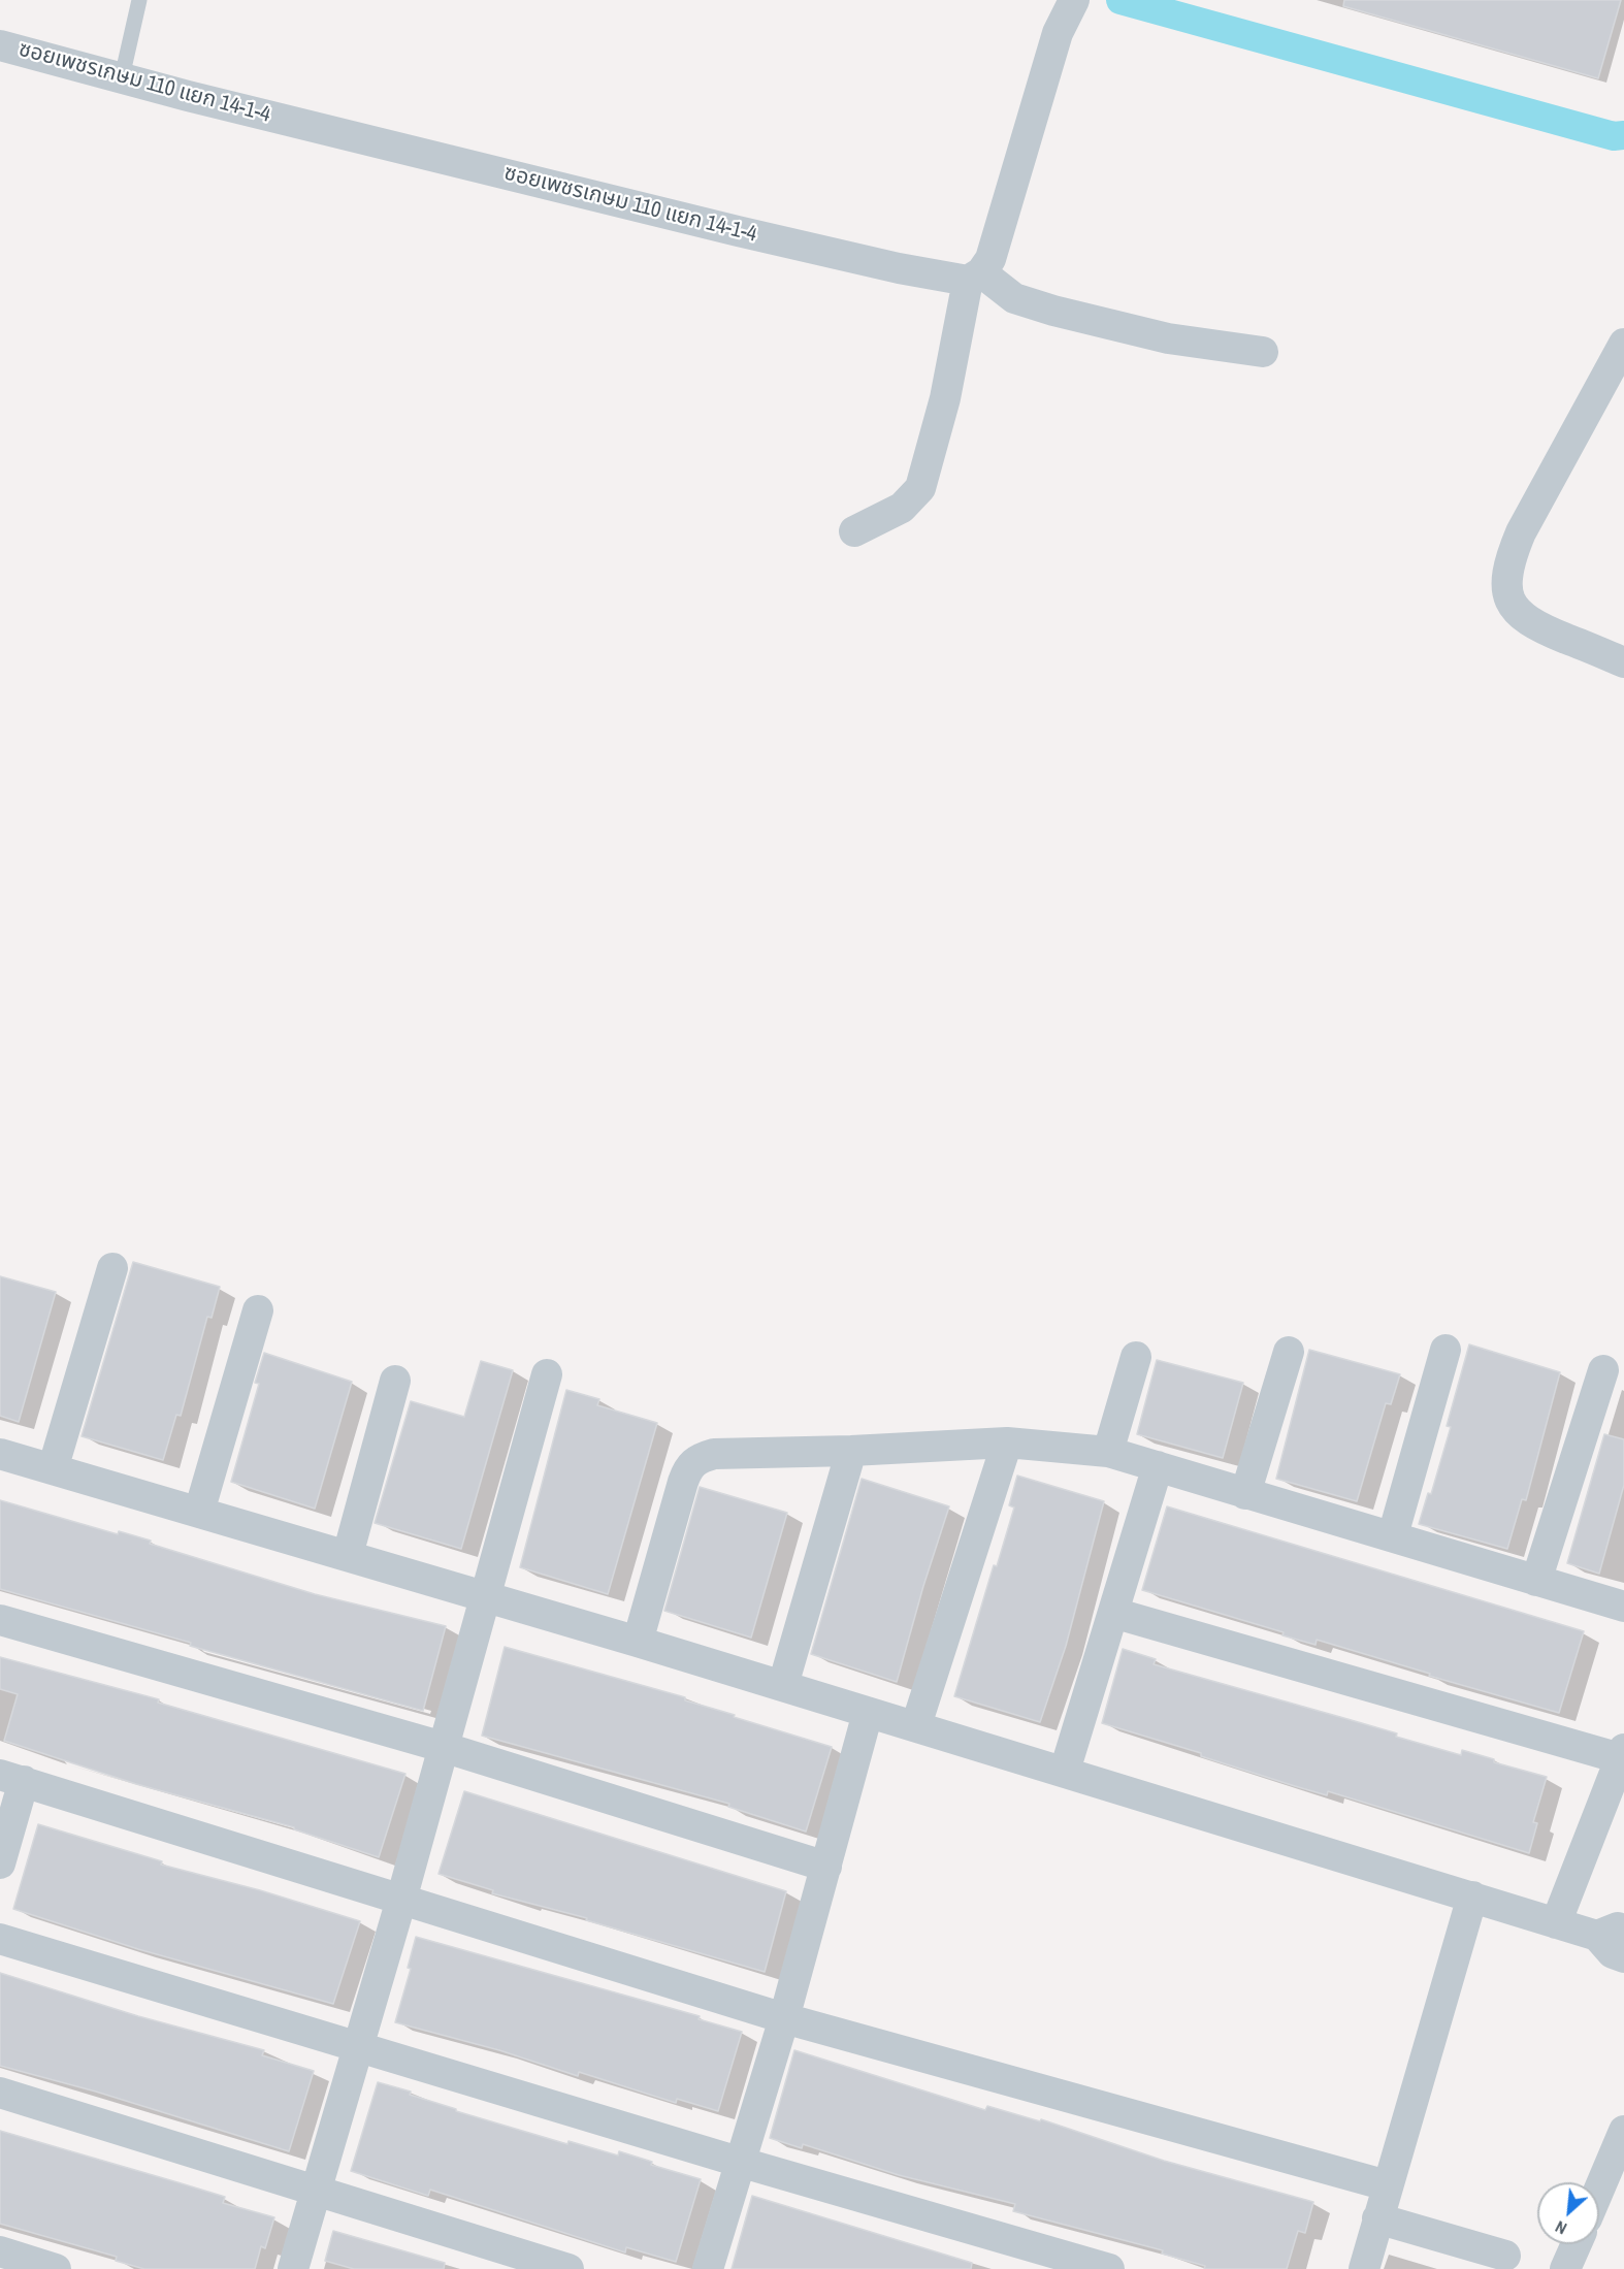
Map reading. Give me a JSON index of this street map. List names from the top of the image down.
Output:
{
  "streets": {
    "street": ["ซอยเพชรเกษม 110 แยก 14-1-4"]
  },
  "north": "bottom left"
}
